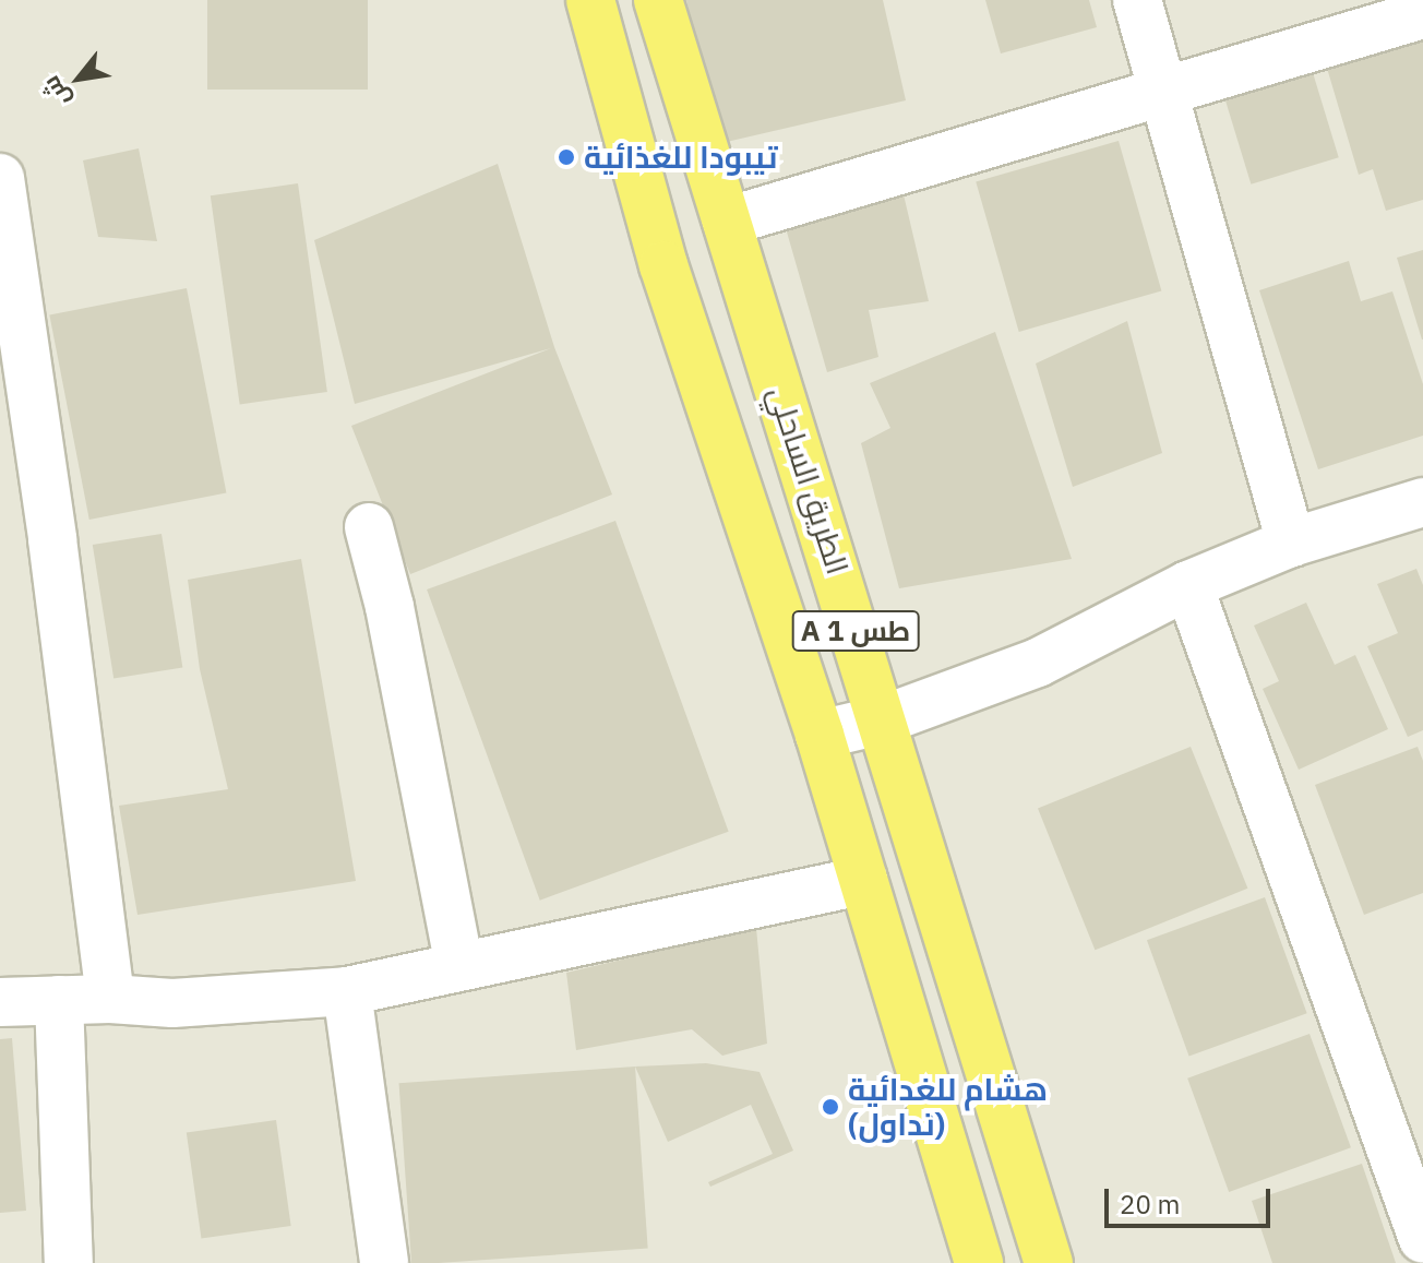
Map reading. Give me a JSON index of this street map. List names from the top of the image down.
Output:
{
  "streets": {
    "highway": ["الطريق الساحلي", "A 1 طس"]
  },
  "places": ["تيبودا للغذائية", "هشام للغدائية (تداول)"],
  "scale_bar": "20 m",
  "north": "bottom left"
}
